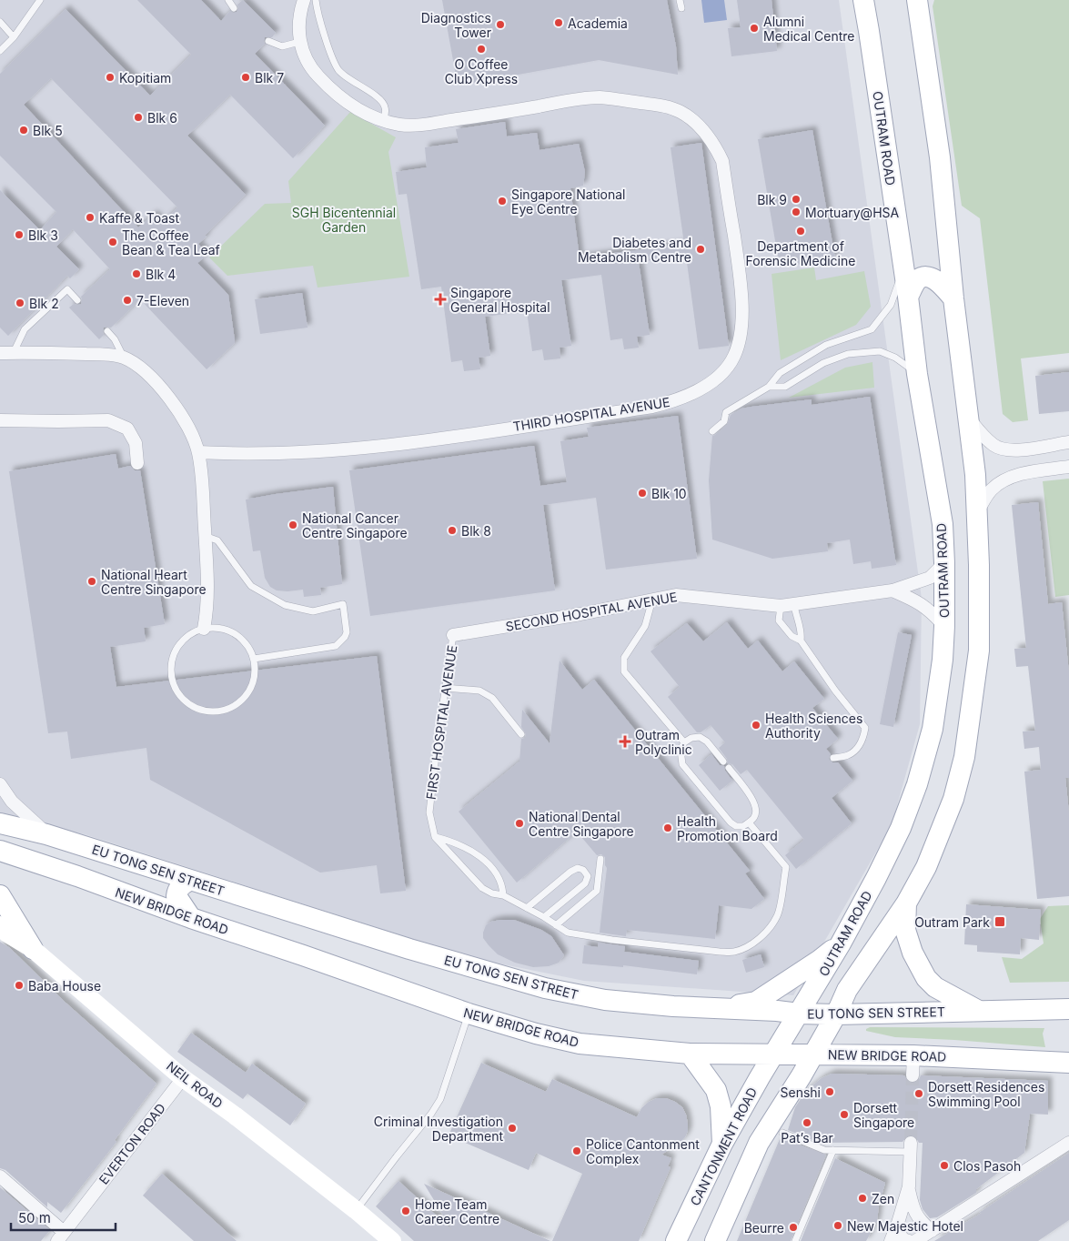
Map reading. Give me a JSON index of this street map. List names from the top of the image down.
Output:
{
  "streets": {
    "main road": [
      "OUTRAM ROAD",
      "EU TONG SEN STREET",
      "NEW BRIDGE ROAD",
      "NEIL ROAD",
      "CANTONMENT ROAD"
    ],
    "street": ["THIRD HOSPITAL AVENUE", "SECOND HOSPITAL AVENUE", "EVERTON ROAD"],
    "lane": ["FIRST HOSPITAL AVENUE"]
  },
  "crossings": [
    ["OUTRAM ROAD", "SECOND HOSPITAL AVENUE"],
    ["OUTRAM ROAD", "EU TONG SEN STREET"],
    ["OUTRAM ROAD", "NEW BRIDGE ROAD"],
    ["OUTRAM ROAD", "CANTONMENT ROAD"],
    ["SECOND HOSPITAL AVENUE", "FIRST HOSPITAL AVENUE"],
    ["NEW BRIDGE ROAD", "CANTONMENT ROAD"],
    ["NEIL ROAD", "EVERTON ROAD"]
  ],
  "parks": ["SGH Bicentennial Garden"],
  "places": {
    "other": [
      "Academia",
      "Diagnostics Tower",
      "Alumni Medical Centre",
      "O Coffee Club Xpress",
      "Kopitiam",
      "Blk 7",
      "Blk 6",
      "Blk 5",
      "Blk 9",
      "Singapore National Eye Centre",
      "Mortuary@HSA",
      "Kaffe & Toast",
      "Department of Forensic Medicine",
      "Blk 3",
      "The Coffee Bean & Tea Leaf",
      "Diabetes and Metabolism Centre",
      "Blk 4",
      "7-Eleven",
      "Blk 2",
      "Blk 10",
      "National Cancer Centre Singapore",
      "Blk 8",
      "National Heart Centre Singapore",
      "Health Sciences Authority",
      "National Dental Centre Singapore",
      "Health Promotion Board",
      "Baba House",
      "Senshi",
      "Dorsett Residences Swimming Pool",
      "Dorsett Singapore",
      "Pat’s Bar",
      "Criminal Investigation Department",
      "Police Cantonment Complex",
      "Clos Pasoh",
      "Zen",
      "Home Team Career Centre",
      "New Majestic Hotel",
      "Beurre"
    ],
    "health": ["Singapore General Hospital", "Outram Polyclinic"],
    "transit": ["Outram Park"]
  },
  "scale_bar": "50 m"
}
